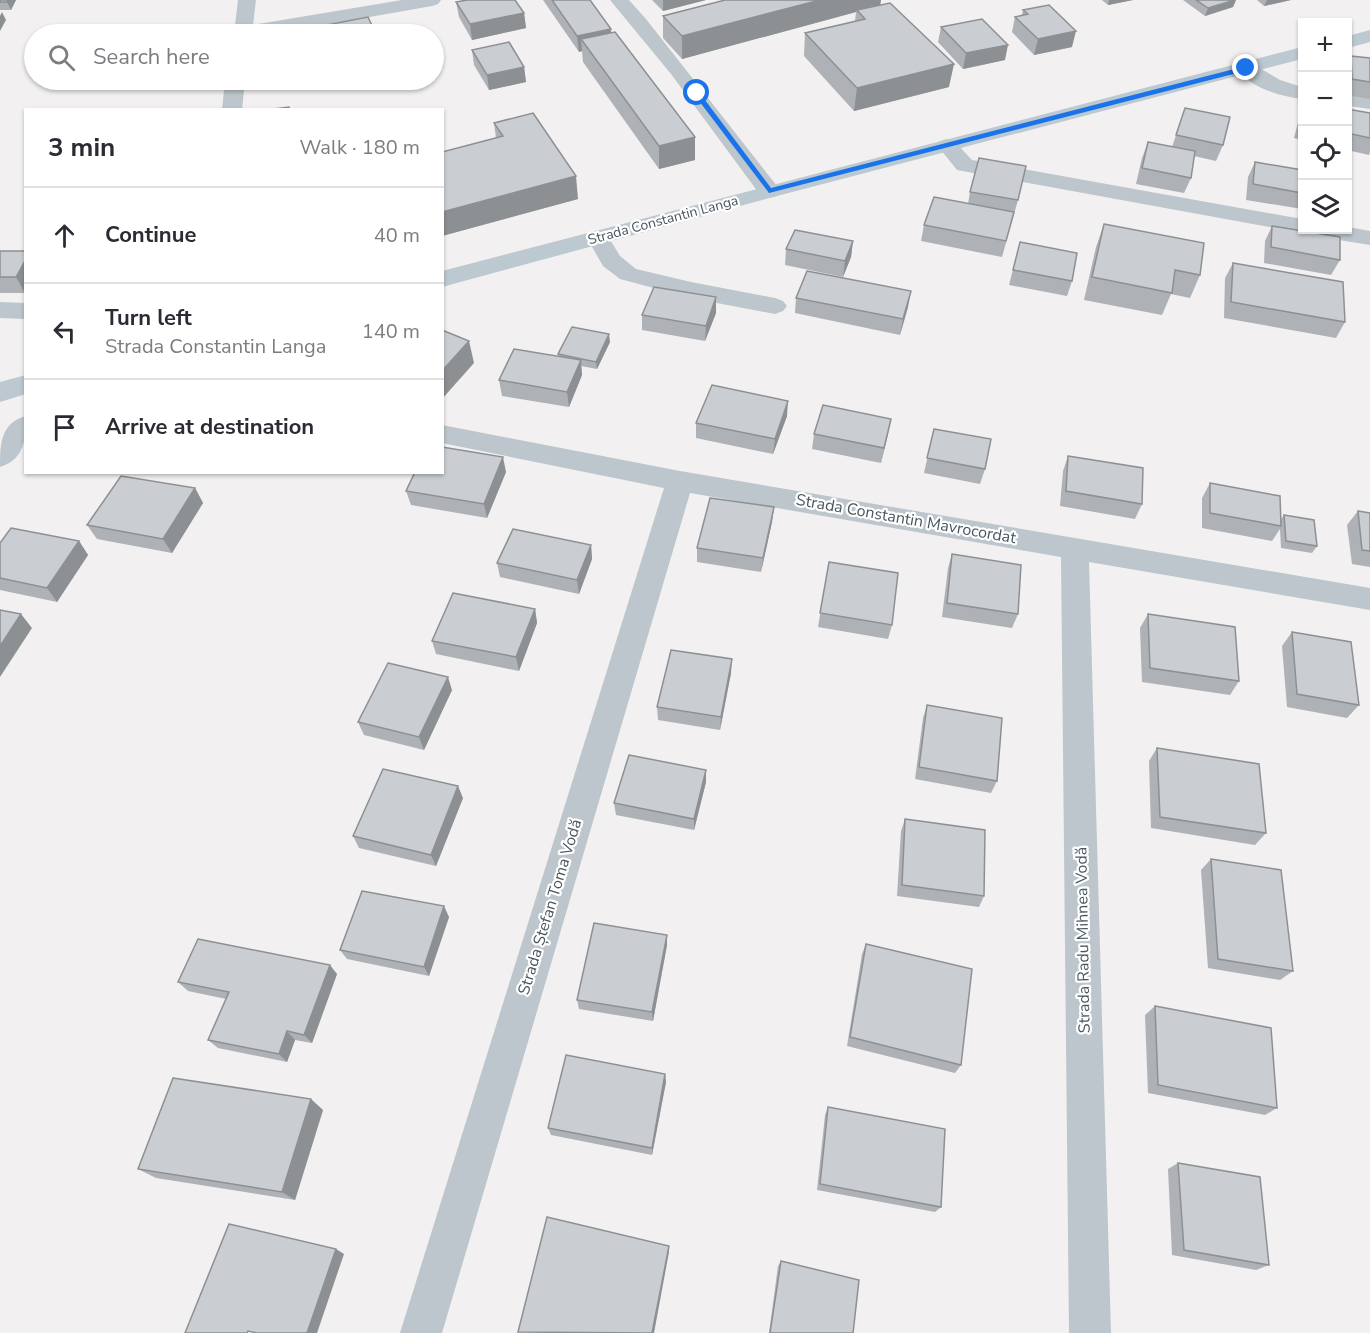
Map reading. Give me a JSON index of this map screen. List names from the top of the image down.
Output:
{
  "streets": {
    "main road": ["Strada Constantin Langa"],
    "street": ["Strada Constantin Mavrocordat", "Strada Ștefan Toma Vodă", "Strada Radu Mihnea Vodă"]
  },
  "crossings": [
    ["Strada Constantin Mavrocordat", "Strada Ștefan Toma Vodă"],
    ["Strada Constantin Mavrocordat", "Strada Radu Mihnea Vodă"]
  ],
  "page": {
    "map_buttons": ["+", "−"],
    "search": "Search here",
    "heading": ["3 min", "Walk · 180 m"],
    "list": [
      ["Continue", "40 m"],
      ["Turn left", "Strada Constantin Langa", "140 m"],
      "Arrive at destination"
    ]
  }
}
